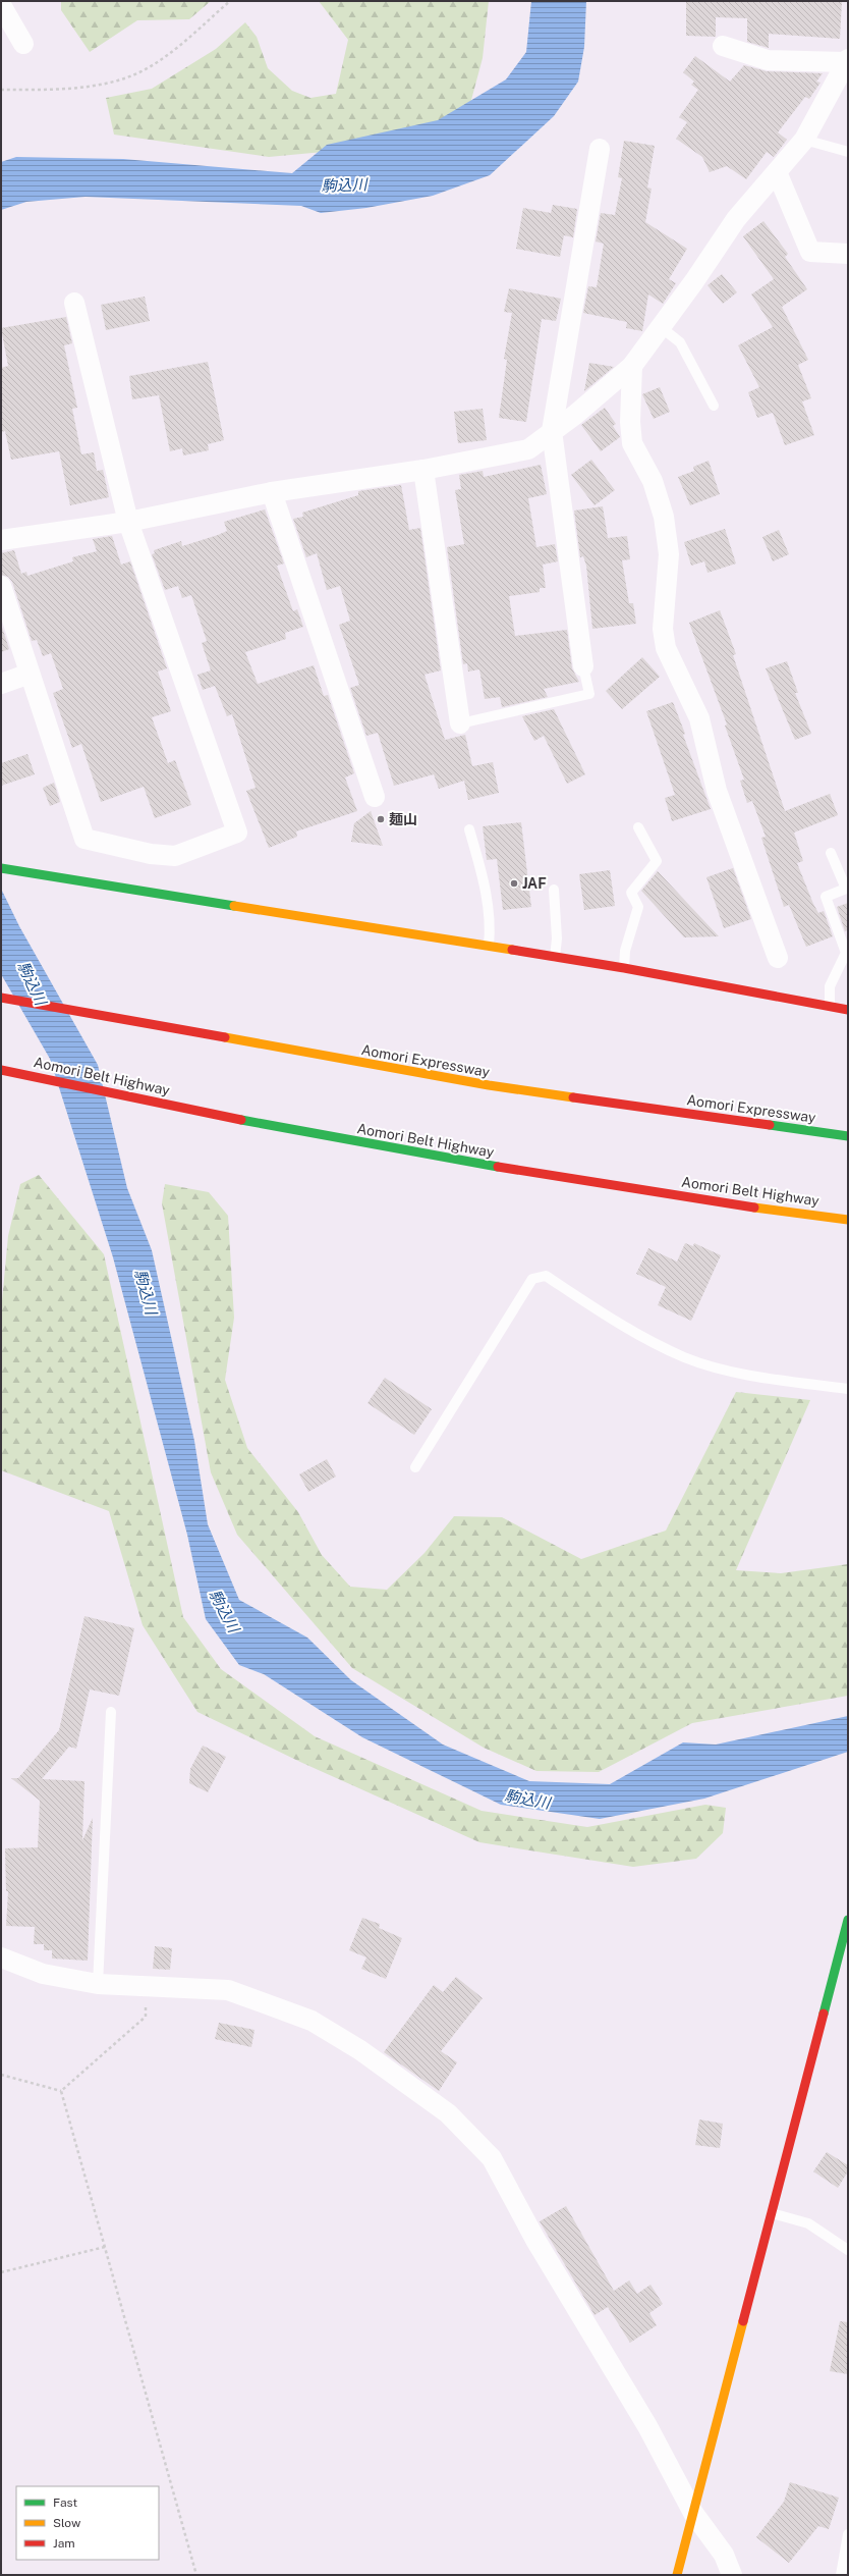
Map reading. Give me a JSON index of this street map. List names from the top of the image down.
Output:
{
  "streets": {
    "main road": ["Aomori Expressway", "Aomori Belt Highway"]
  },
  "water": ["駒込川"],
  "places": ["麺山", "JAF"],
  "legend": ["Fast", "Slow", "Jam"]
}
